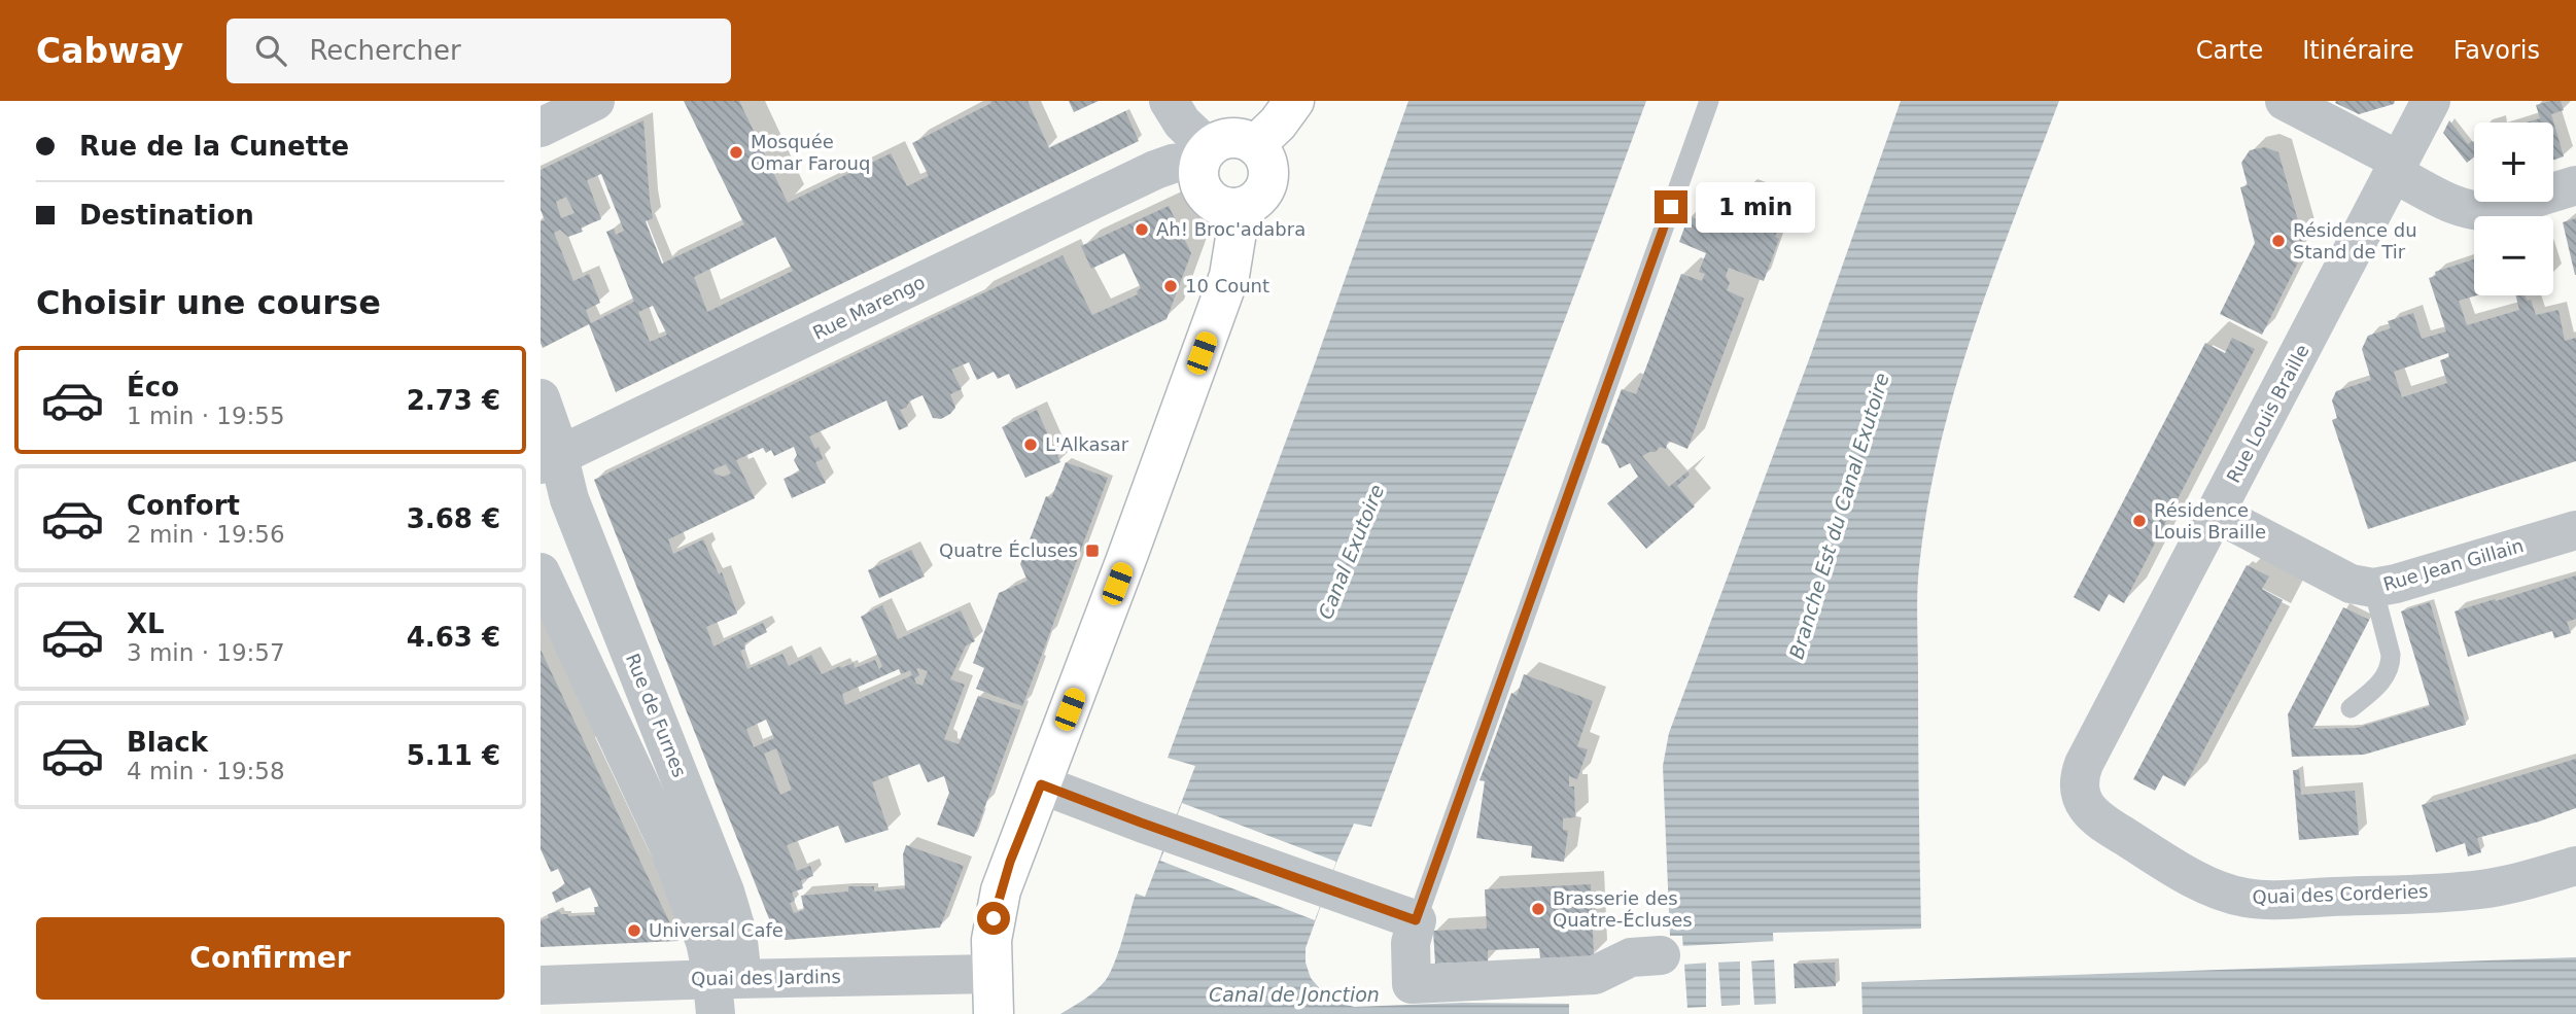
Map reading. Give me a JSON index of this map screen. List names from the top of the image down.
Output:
{
  "streets": {
    "street": [
      "Rue Marengo",
      "Rue Louis Braille",
      "Rue Jean Gillain",
      "Rue de Furnes",
      "Quai des Corderies",
      "Quai des Jardins"
    ]
  },
  "crossings": [
    ["Rue Marengo", "Rue de Furnes"],
    ["Rue Louis Braille", "Rue Jean Gillain"],
    ["Rue Louis Braille", "Quai des Corderies"],
    ["Rue de Furnes", "Quai des Jardins"]
  ],
  "water": ["Branche Est du Canal Exutoire", "Canal Exutoire", "Canal de Jonction"],
  "places": {
    "other": [
      "Mosquée Omar Farouq",
      "Ah! Broc'adabra",
      "Résidence du Stand de Tir",
      "10 Count",
      "L'Alkasar",
      "Résidence Louis Braille",
      "Brasserie des Quatre-Écluses",
      "Universal Cafe"
    ],
    "transit": ["Quatre Écluses"]
  },
  "page": {
    "header": "Cabway",
    "search": "Rechercher",
    "nav": ["Carte", "Itinéraire", "Favoris"],
    "banner": ["Rue de la Cunette", "Destination"],
    "map_buttons": ["+", "−"],
    "bubble": "1 min",
    "heading": "Choisir une course",
    "list": [
      {
        "name": "Éco",
        "note": "1 min · 19:55",
        "value": "2.73 €"
      },
      {
        "name": "Confort",
        "note": "2 min · 19:56",
        "value": "3.68 €"
      },
      {
        "name": "XL",
        "note": "3 min · 19:57",
        "value": "4.63 €"
      },
      {
        "name": "Black",
        "note": "4 min · 19:58",
        "value": "5.11 €"
      }
    ],
    "buttons": "Confirmer"
  }
}
